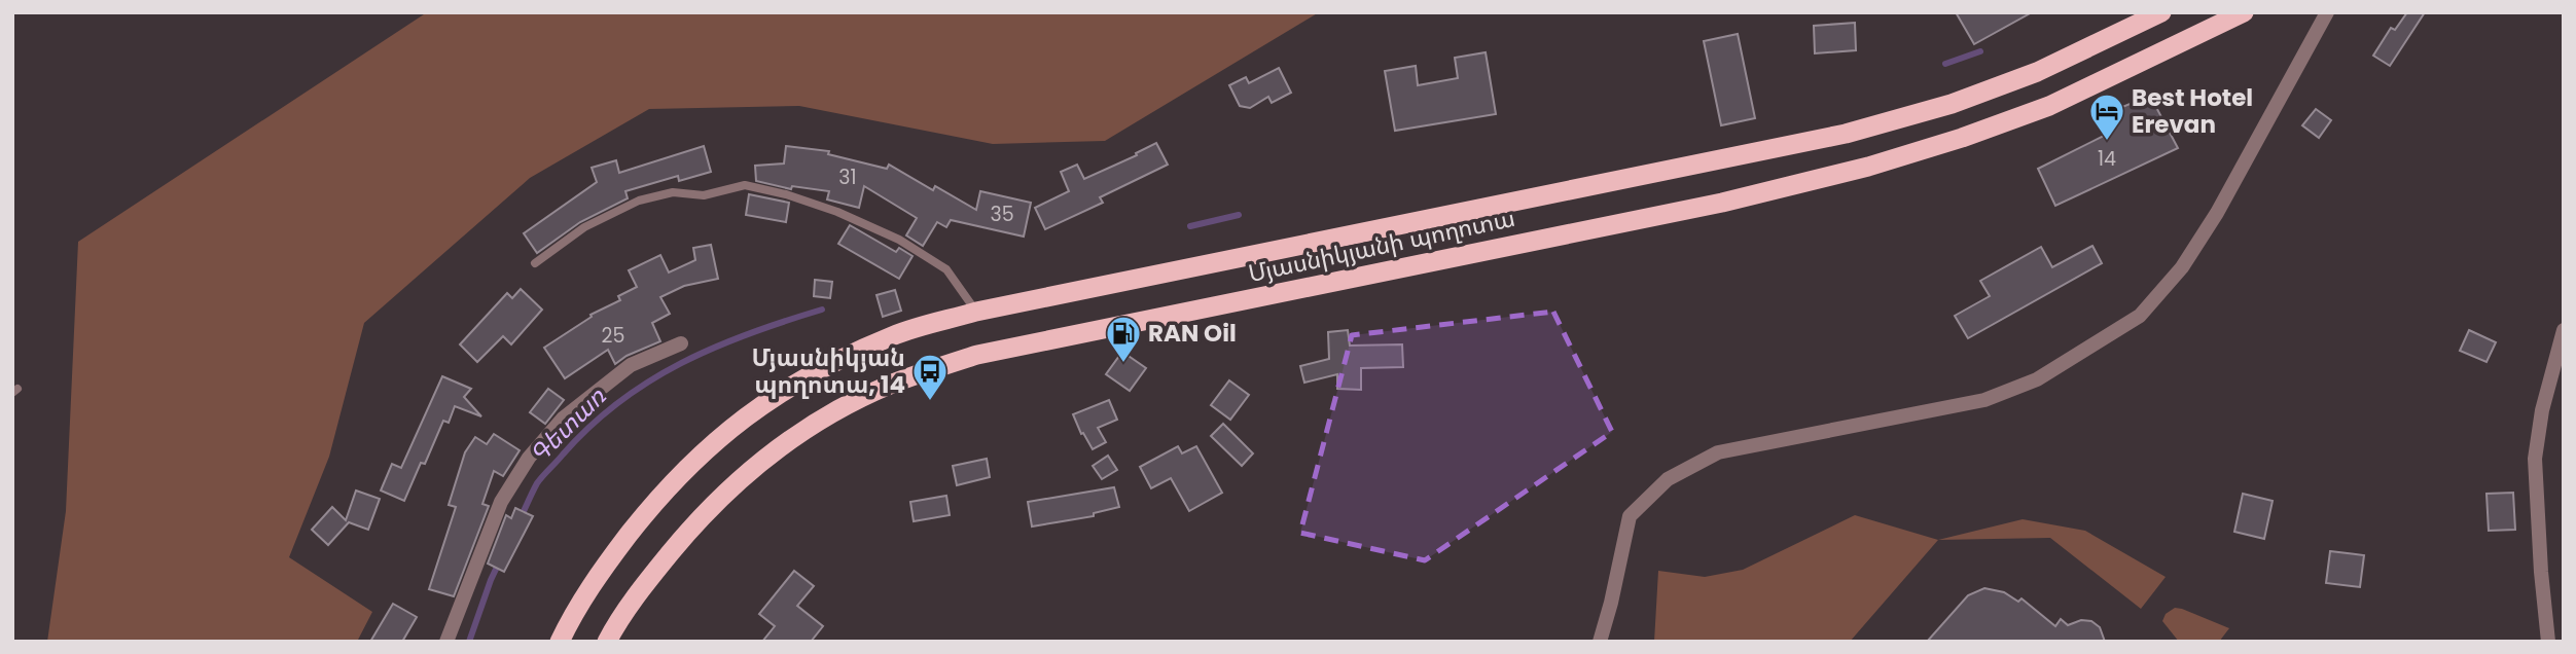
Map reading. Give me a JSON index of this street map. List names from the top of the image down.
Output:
{
  "streets": {
    "highway": ["Մյասնիկյանի պողոտա"]
  },
  "water": ["Գետառ"],
  "places": {
    "hotel": ["Best Hotel Erevan"],
    "fuel station": ["RAN Oil"],
    "bus stop": ["Մյասնիկյան պողոտա, 14"]
  },
  "house_numbers": [
    "14",
    "31",
    "35",
    "25"
  ]
}
